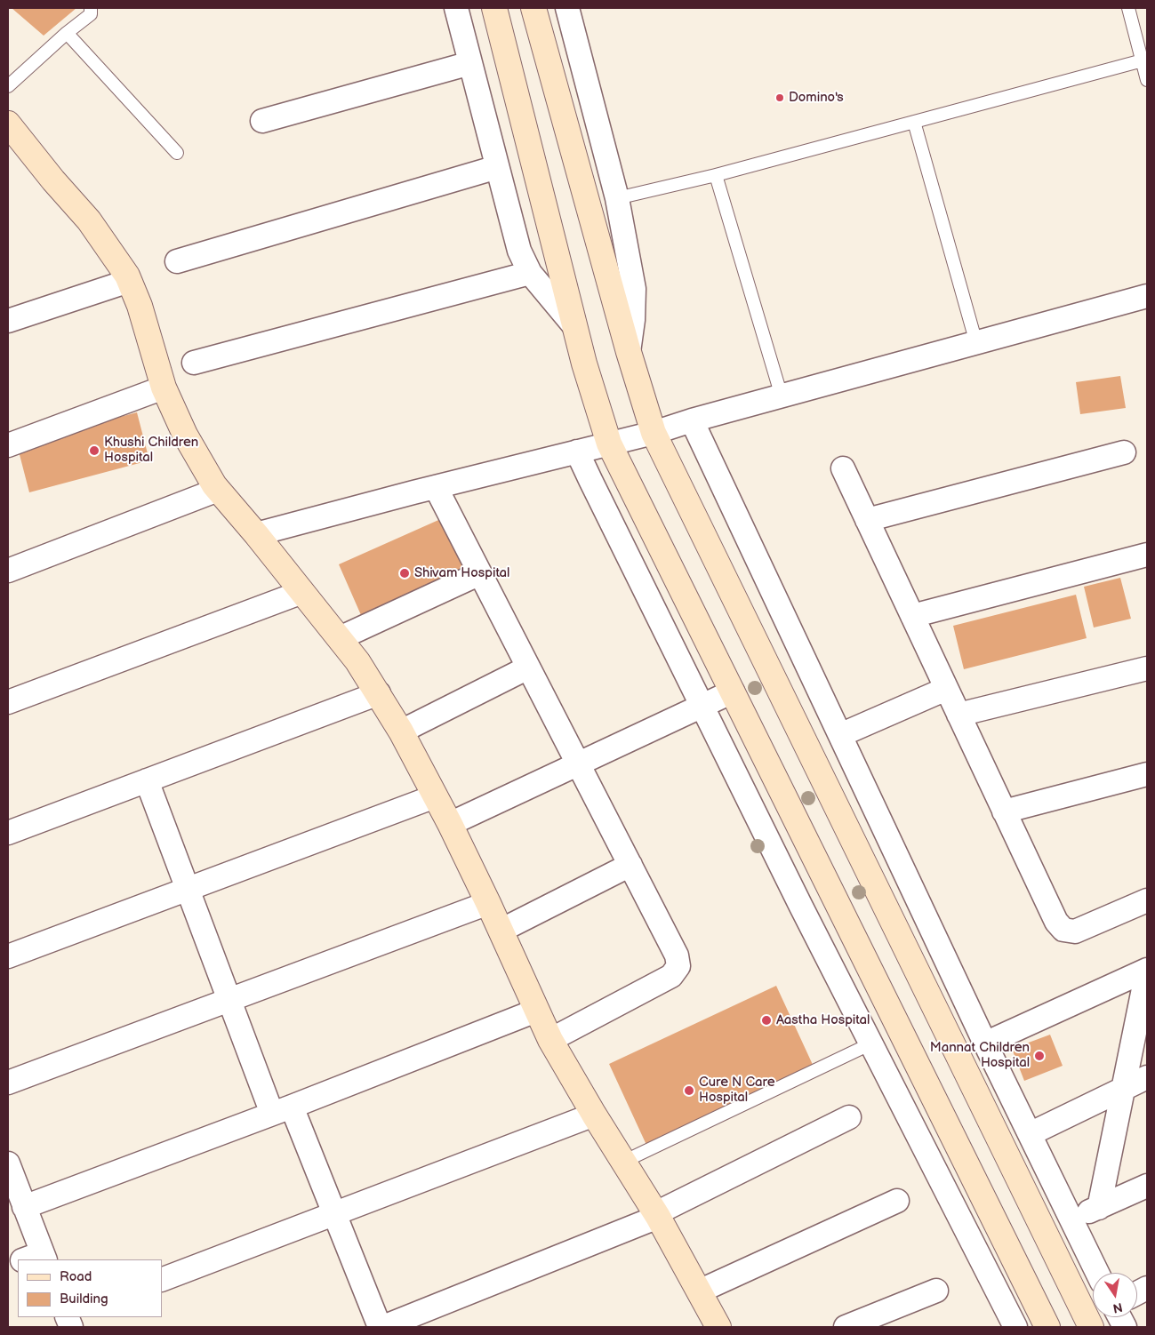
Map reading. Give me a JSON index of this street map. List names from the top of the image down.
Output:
{
  "places": [
    "Domino's",
    "Khushi Children Hospital",
    "Shivam Hospital",
    "Aastha Hospital",
    "Mannat Children Hospital",
    "Cure N Care Hospital"
  ],
  "legend": ["Road", "Building"],
  "north": "bottom"
}
